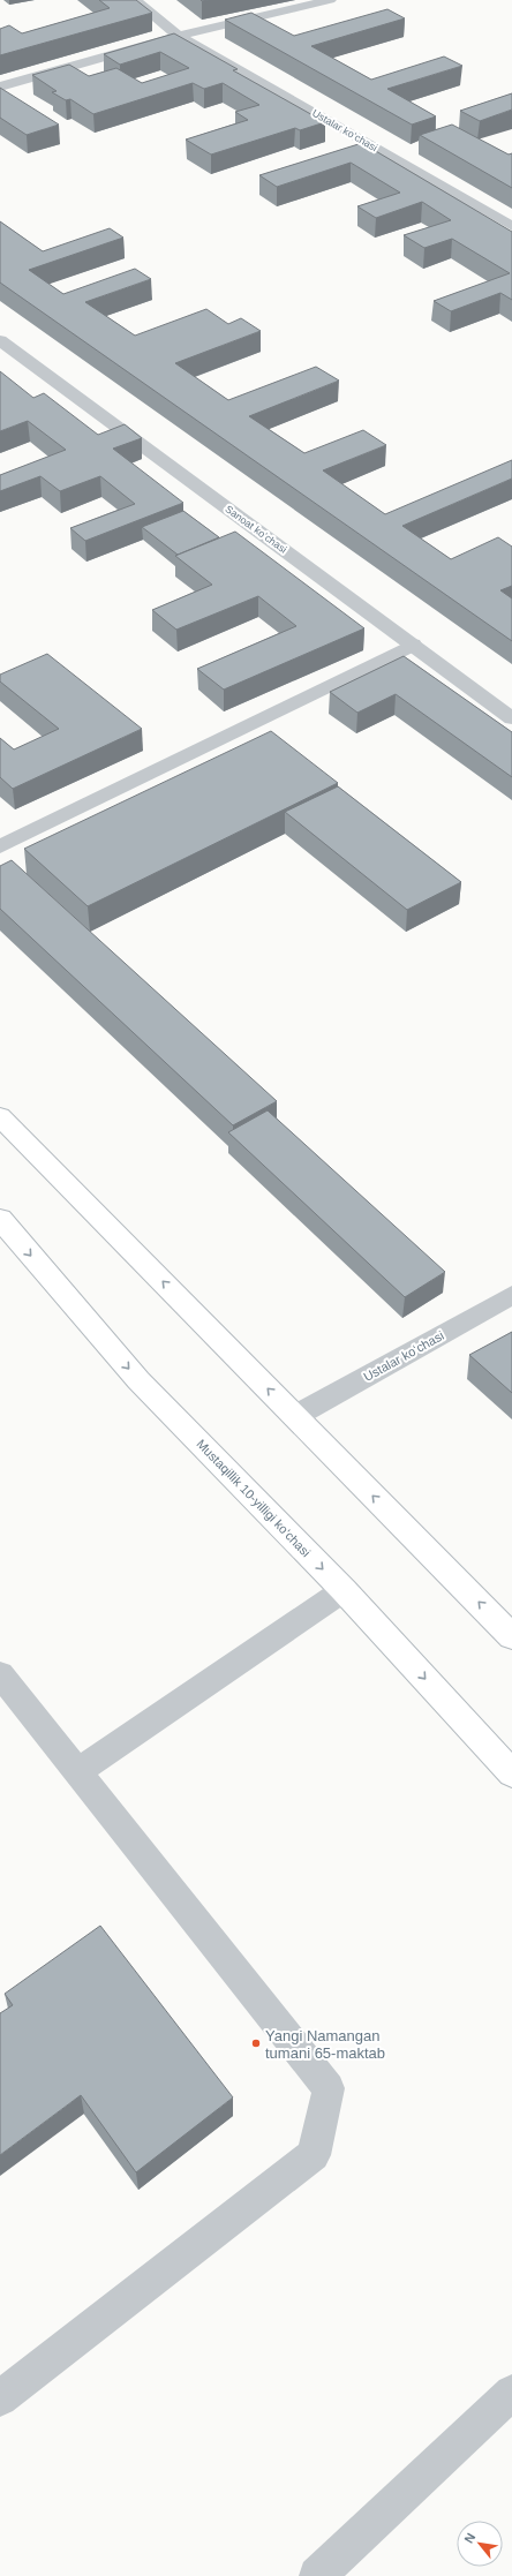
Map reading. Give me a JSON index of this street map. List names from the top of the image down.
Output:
{
  "streets": {
    "main road": ["Mustaqillik 10-yilligi ko'chasi"],
    "street": ["Ustalar koʻchasi", "Sanoat koʻchasi"]
  },
  "places": ["Yangi Namangan tumani 65-maktab"],
  "north": "top left"
}
